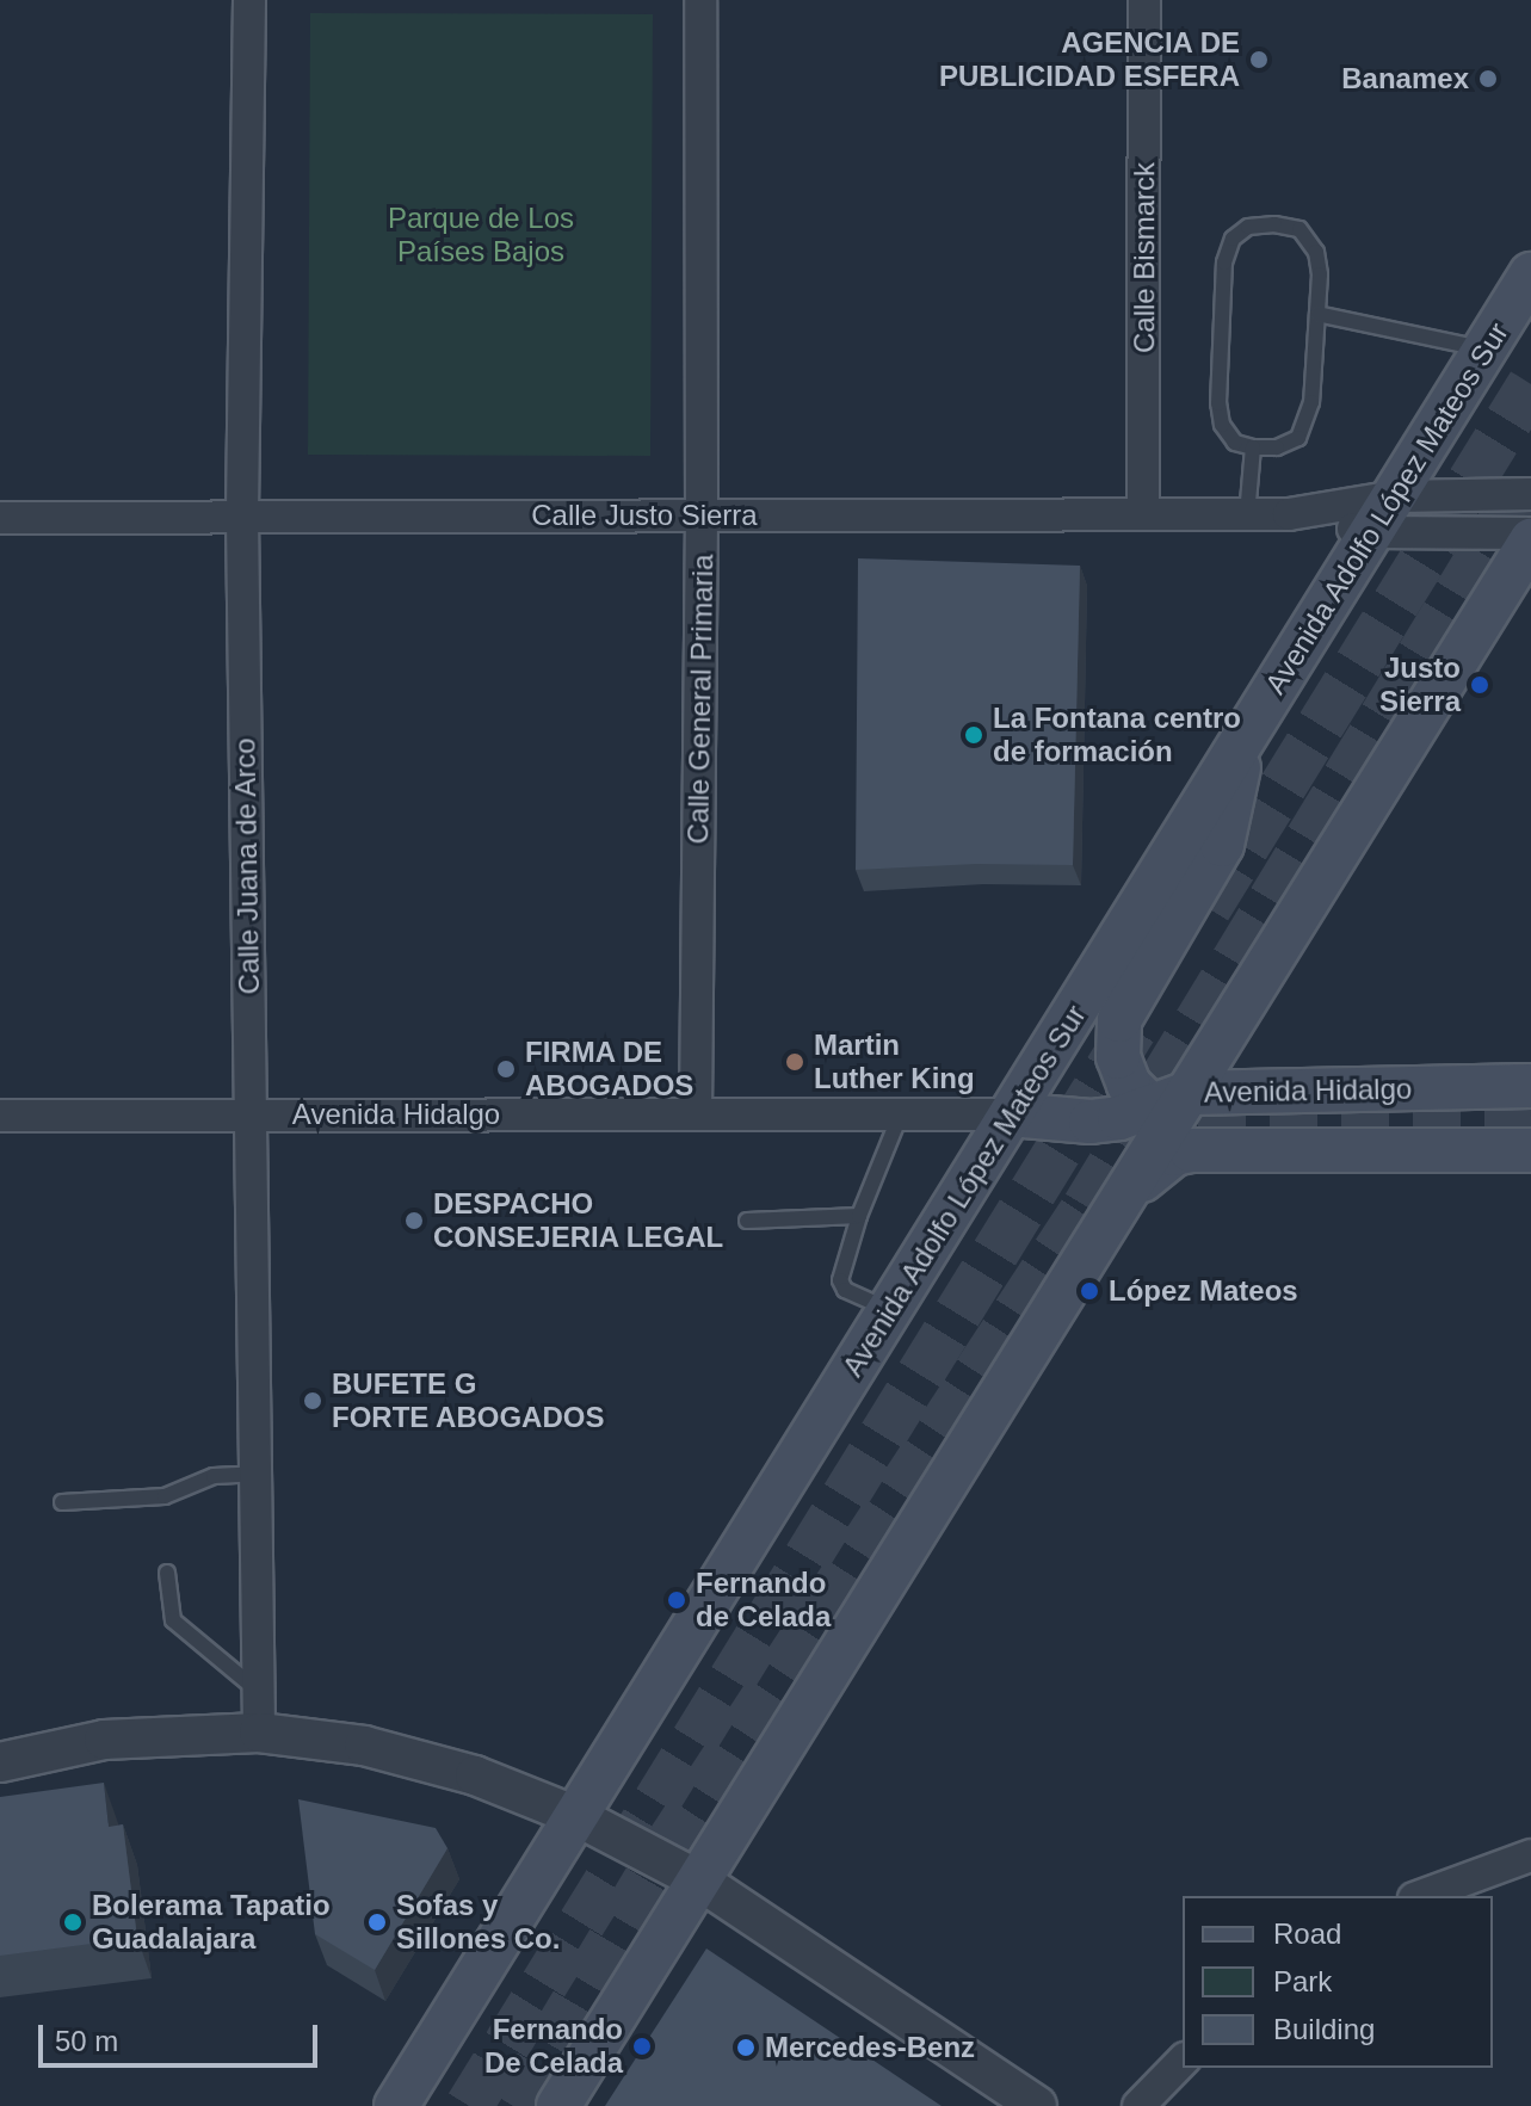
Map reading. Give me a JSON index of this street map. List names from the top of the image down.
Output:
{
  "streets": {
    "main road": ["Avenida Adolfo López Mateos Sur", "Avenida Hidalgo"],
    "street": [
      "Calle Bismarck",
      "Calle Justo Sierra",
      "Calle General Primaria",
      "Calle Juana de Arco"
    ]
  },
  "crossings": [
    ["Calle Bismarck", "Calle Justo Sierra"],
    ["Avenida Adolfo López Mateos Sur", "Calle Justo Sierra"],
    ["Avenida Adolfo López Mateos Sur", "Avenida Hidalgo"],
    ["Calle Justo Sierra", "Calle General Primaria"],
    ["Calle Justo Sierra", "Calle Juana de Arco"],
    ["Calle General Primaria", "Avenida Hidalgo"],
    ["Calle Juana de Arco", "Avenida Hidalgo"]
  ],
  "parks": ["Parque de Los Países Bajos"],
  "places": [
    "AGENCIA DE PUBLICIDAD ESFERA",
    "Banamex",
    "Justo Sierra",
    "La Fontana centro de formación",
    "Martin Luther King",
    "FIRMA DE ABOGADOS",
    "DESPACHO CONSEJERIA LEGAL",
    "López Mateos",
    "BUFETE G FORTE ABOGADOS",
    "Fernando de Celada",
    "Bolerama Tapatio Guadalajara",
    "Sofas y Sillones Co.",
    "Fernando De Celada",
    "Mercedes-Benz"
  ],
  "legend": ["Road", "Park", "Building"],
  "scale_bar": "50 m"
}
